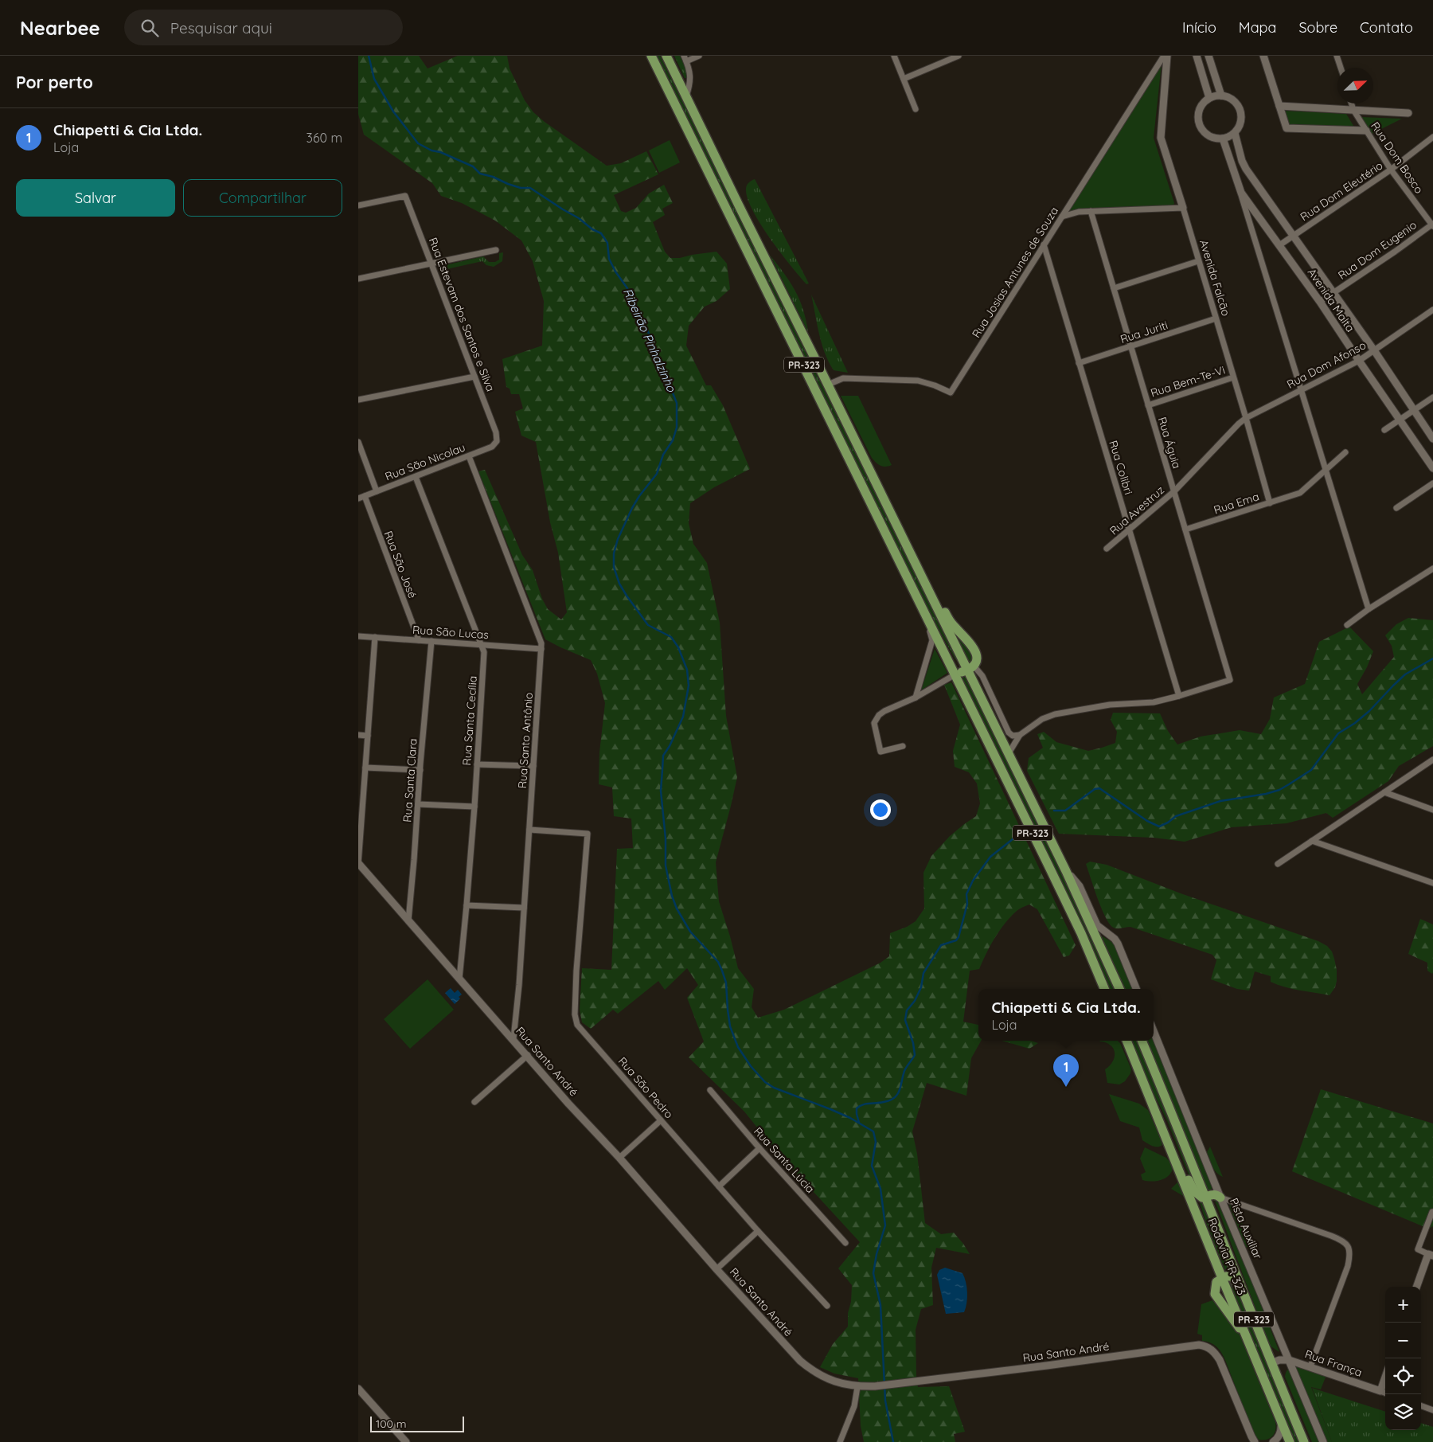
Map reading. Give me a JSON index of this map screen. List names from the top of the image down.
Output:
{
  "streets": {
    "highway": ["PR-323", "Rodovia PR-323"],
    "street": [
      "Rua Dom Bosco",
      "Rua Dom Eleutério",
      "Rua Dom Eugenio",
      "Rua Josias Antunes de Souza",
      "Avenida Falcão",
      "Avenida Malta",
      "Rua Estevam dos Santos e Silva",
      "Rua Juriti",
      "Rua Dom Afonso",
      "Rua Bem-Te-Vi",
      "Rua Águia",
      "Rua São Nicolau",
      "Rua Colibri",
      "Rua Ema",
      "Rua Avestruz",
      "Rua São José",
      "Rua São Lucas",
      "Rua Santa Cecília",
      "Rua Santo Antônio",
      "Rua Santa Clara",
      "Rua Santo André",
      "Rua São Pedro",
      "Rua Santa Lúcia",
      "Pista Auxiliar",
      "Rua França"
    ]
  },
  "crossings": [
    ["Rua Dom Bosco", "Rua Dom Eleutério"],
    ["Rua Dom Bosco", "Rua Dom Eugenio"],
    ["Rua Dom Eleutério", "Avenida Malta"],
    ["Rua Dom Eugenio", "Avenida Malta"],
    ["Rua Josias Antunes de Souza", "PR-323"],
    ["Rua Josias Antunes de Souza", "Rua Colibri"],
    ["Avenida Falcão", "Rua Juriti"],
    ["Avenida Falcão", "Rua Dom Afonso"],
    ["Avenida Falcão", "Rua Bem-Te-Vi"],
    ["Avenida Falcão", "Rua Ema"],
    ["Avenida Falcão", "Rua Avestruz"],
    ["Avenida Malta", "Rua Dom Afonso"],
    ["Rua Estevam dos Santos e Silva", "Rua São Nicolau"],
    ["Rua Juriti", "Rua Águia"],
    ["Rua Juriti", "Rua Colibri"],
    ["PR-323", "Pista Auxiliar"],
    ["PR-323", "Rodovia PR-323"],
    ["Rua Dom Afonso", "Rua Avestruz"],
    ["Rua Bem-Te-Vi", "Rua Águia"],
    ["Rua Águia", "Rua Colibri"],
    ["Rua Águia", "Rua Ema"],
    ["Rua Águia", "Rua Avestruz"],
    ["Rua São Nicolau", "Rua São José"],
    ["Rua São Nicolau", "Rua Santa Cecília"],
    ["Rua São Nicolau", "Rua Santo Antônio"],
    ["Rua Colibri", "Rua Avestruz"],
    ["Rua São José", "Rua São Lucas"],
    ["Rua São Lucas", "Rua Santa Cecília"],
    ["Rua São Lucas", "Rua Santo Antônio"],
    ["Rua São Lucas", "Rua Santa Clara"],
    ["Rua Santa Cecília", "Rua Santo André"],
    ["Rua Santo Antônio", "Rua Santo André"],
    ["Rua Santo Antônio", "Rua São Pedro"],
    ["Rua Santa Clara", "Rua Santo André"],
    ["Pista Auxiliar", "Rodovia PR-323"],
    ["Pista Auxiliar", "Rua França"],
    ["Rodovia PR-323", "Rua França"]
  ],
  "water": ["Ribeirão Pinhalzinho"],
  "scale_bar": "100 m",
  "north": "top right",
  "page": {
    "header": "Nearbee",
    "search": "Pesquisar aqui",
    "nav": [
      "Início",
      "Mapa",
      "Sobre",
      "Contato"
    ],
    "heading": "Por perto",
    "list": [
      {
        "mark": "1",
        "name": "Chiapetti & Cia Ltda.",
        "note": "Loja",
        "value": "360 m"
      }
    ],
    "buttons": ["Salvar", "Compartilhar"],
    "popup": ["Chiapetti & Cia Ltda.", "Loja"],
    "pins": "1",
    "map_buttons": ["+", "−"],
    "scale": "100 m"
  }
}
